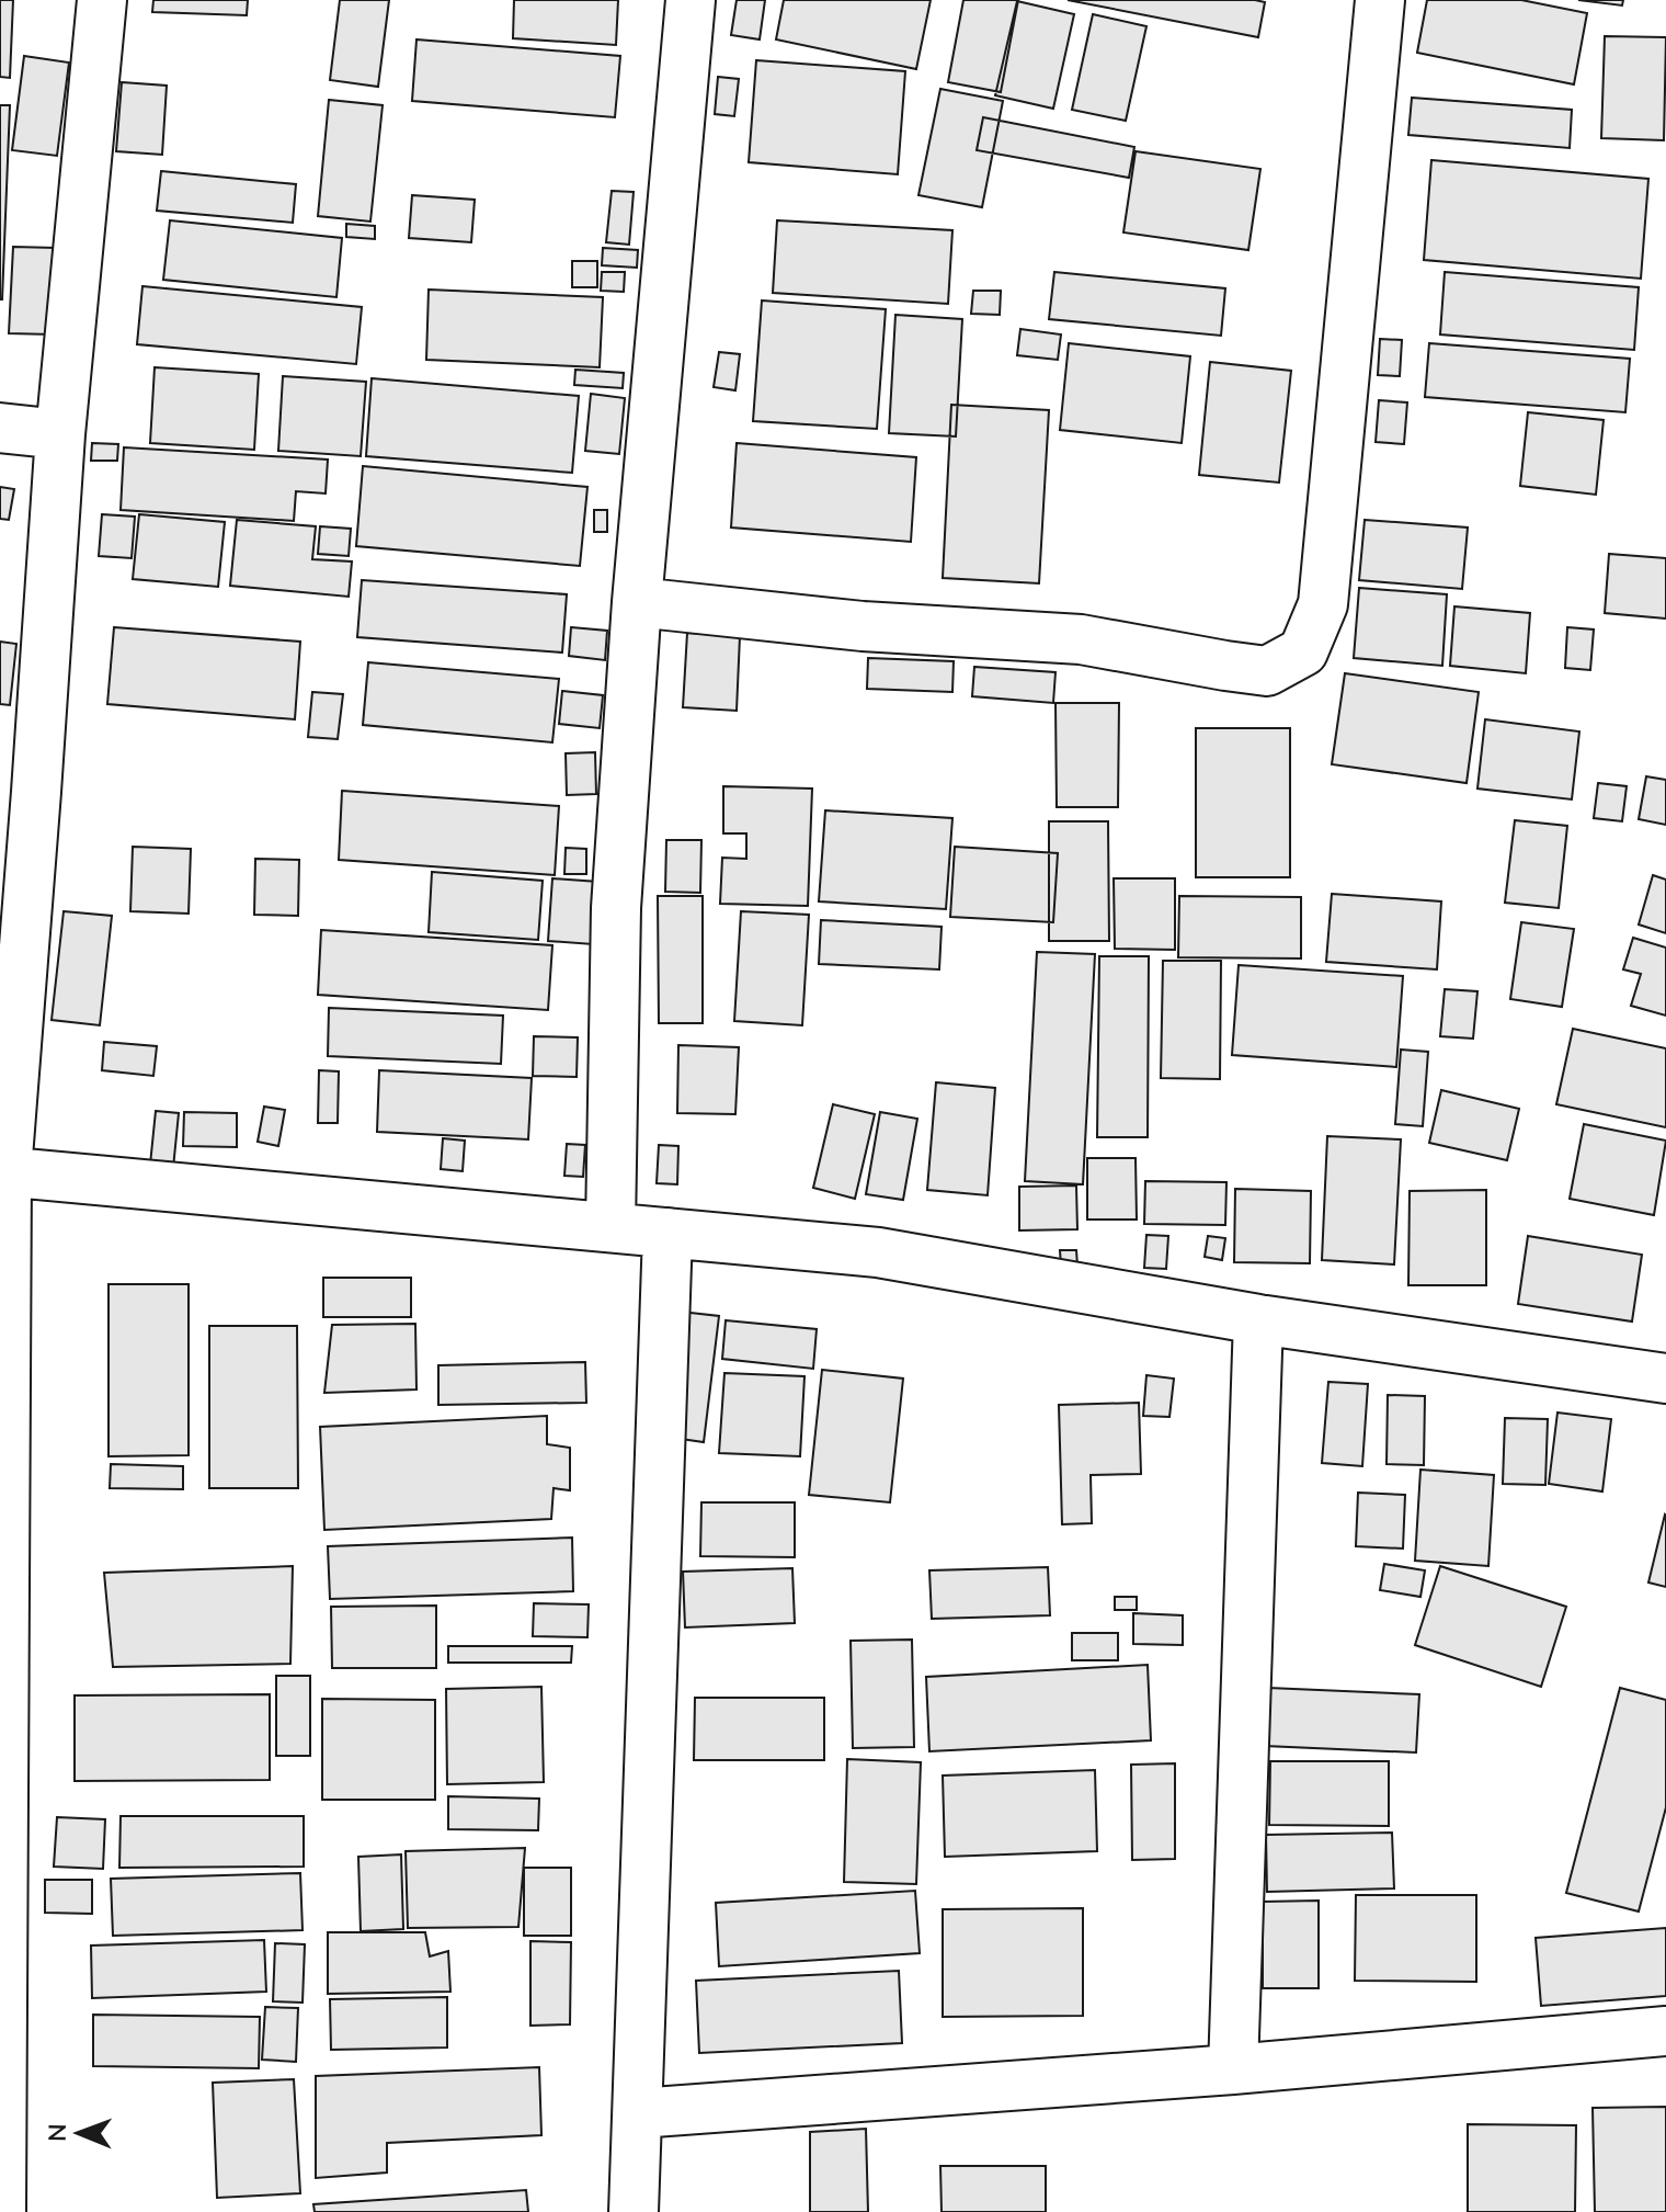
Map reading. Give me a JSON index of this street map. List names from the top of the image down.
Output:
{
  "north": "left"
}
